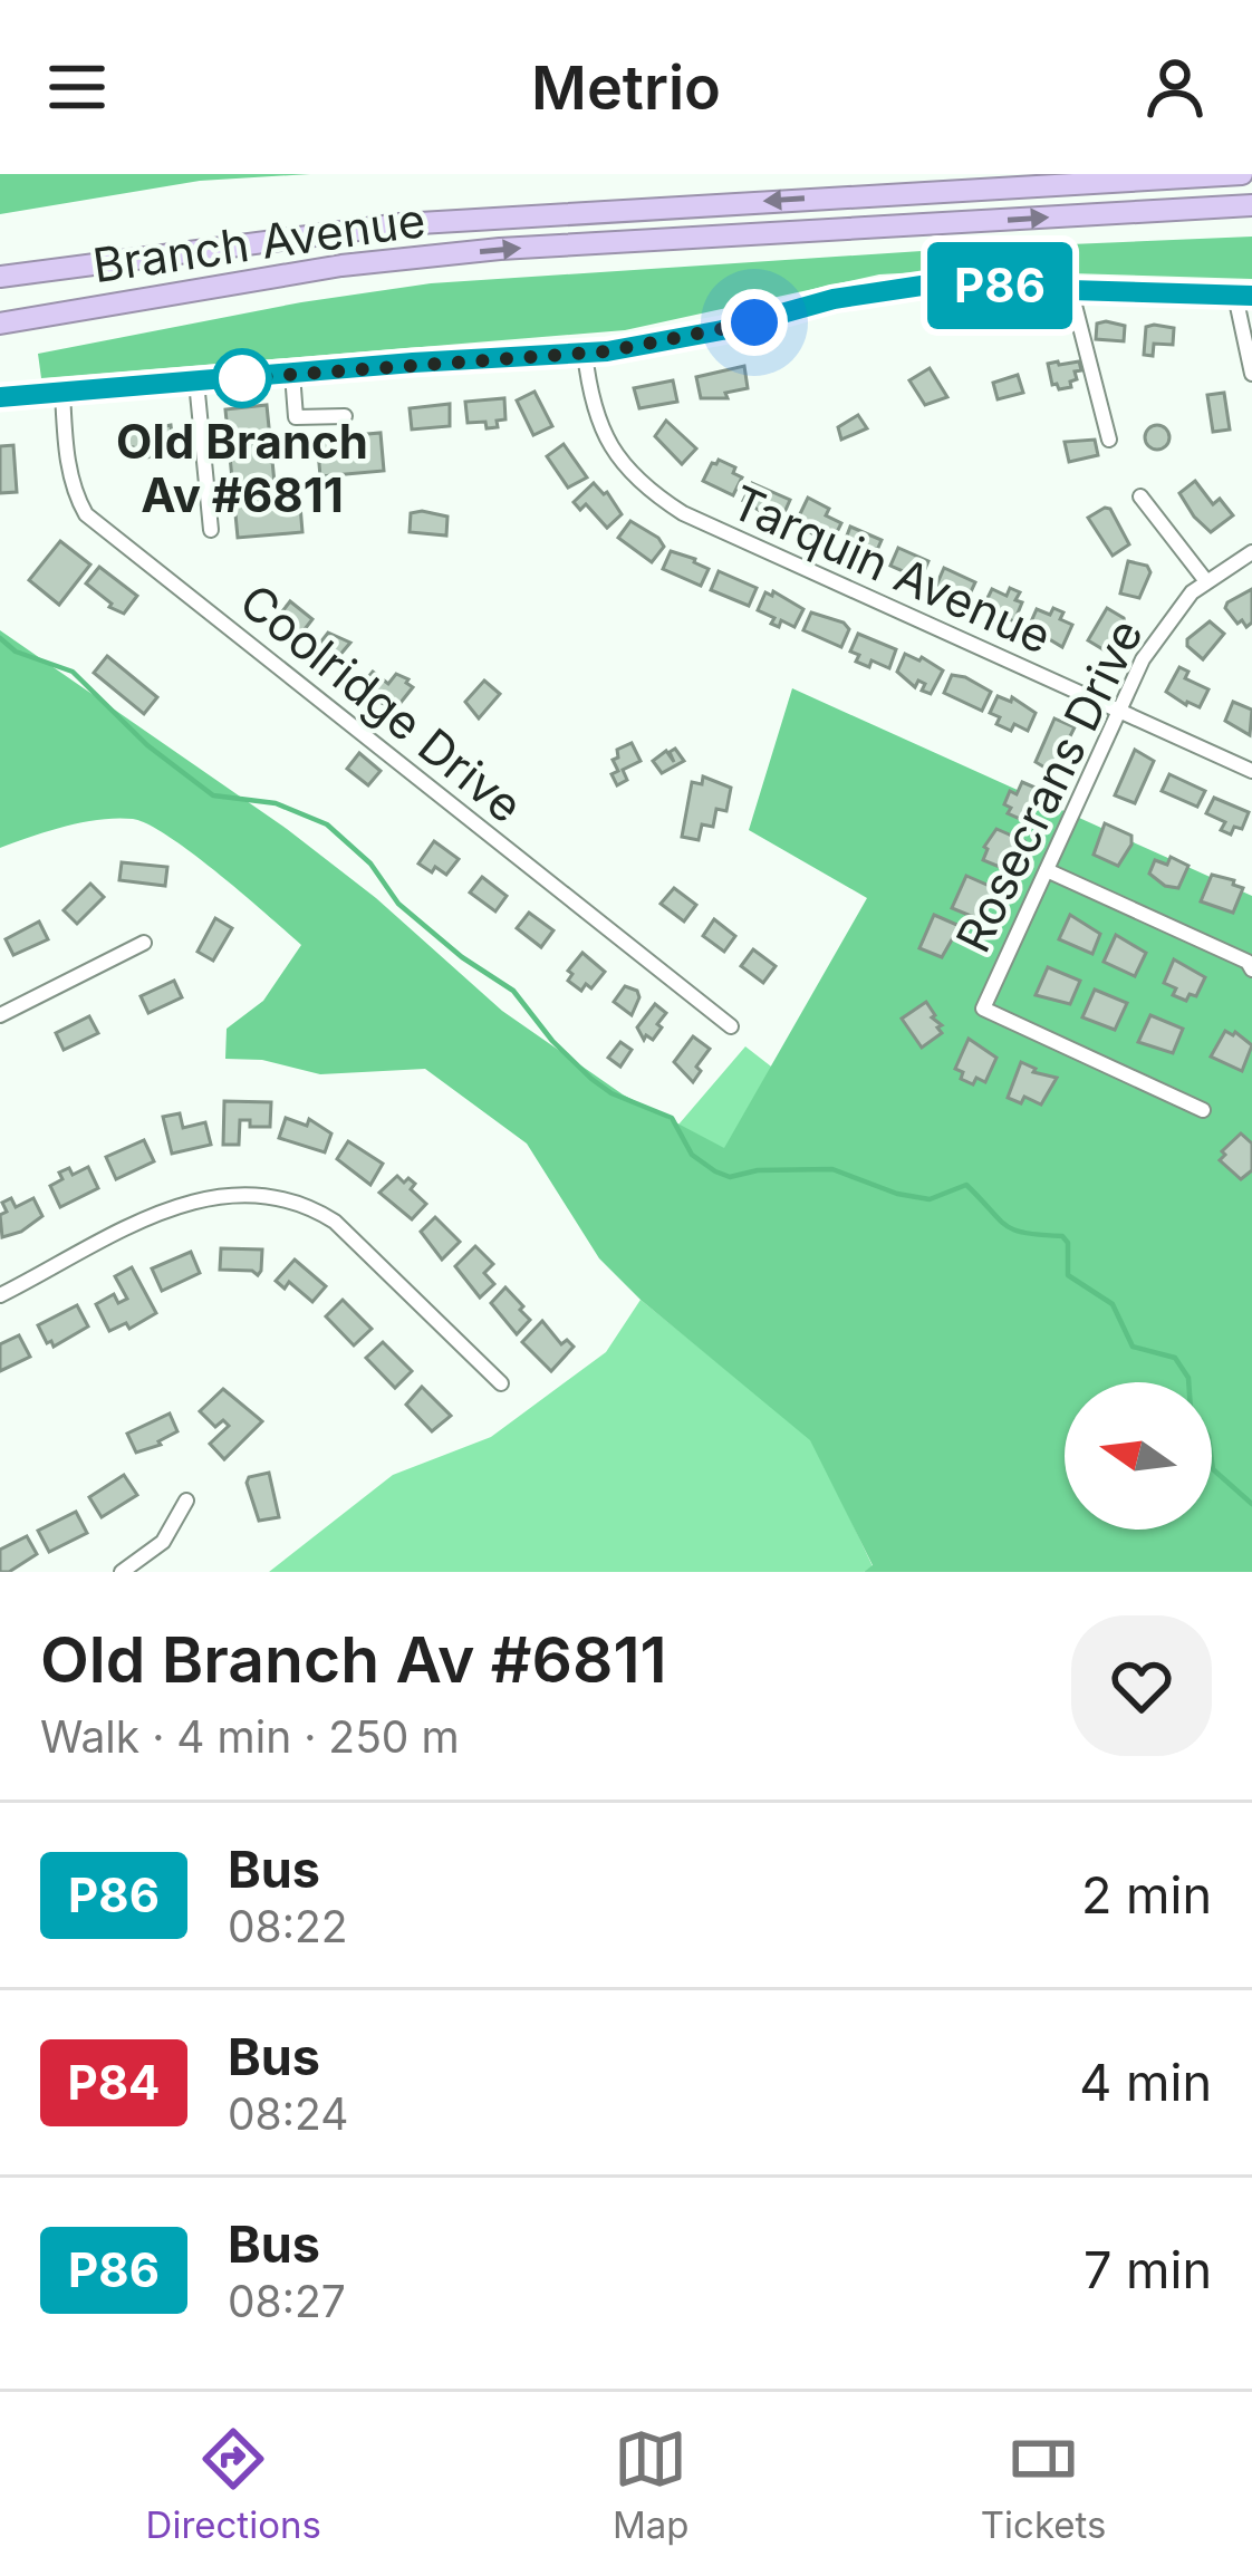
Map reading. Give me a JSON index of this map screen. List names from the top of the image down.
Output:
{
  "streets": {
    "highway": ["Branch Avenue"],
    "street": ["Tarquin Avenue", "Coolridge Drive", "Rosecrans Drive"]
  },
  "crossings": [
    ["Tarquin Avenue", "Rosecrans Drive"]
  ],
  "places": ["Old Branch Av #6811"],
  "lines": ["bus line P86"],
  "north": "left",
  "page": {
    "header": "Metrio",
    "on_map": "P86",
    "heading": ["Old Branch Av #6811", "Walk · 4 min · 250 m"],
    "list": [
      {
        "mark": "P86",
        "name": "Bus",
        "note": "08:22",
        "value": "2 min"
      },
      {
        "mark": "P84",
        "name": "Bus",
        "note": "08:24",
        "value": "4 min"
      },
      {
        "mark": "P86",
        "name": "Bus",
        "note": "08:27",
        "value": "7 min"
      }
    ],
    "tabs": ["Directions", "Map", "Tickets"]
  }
}
